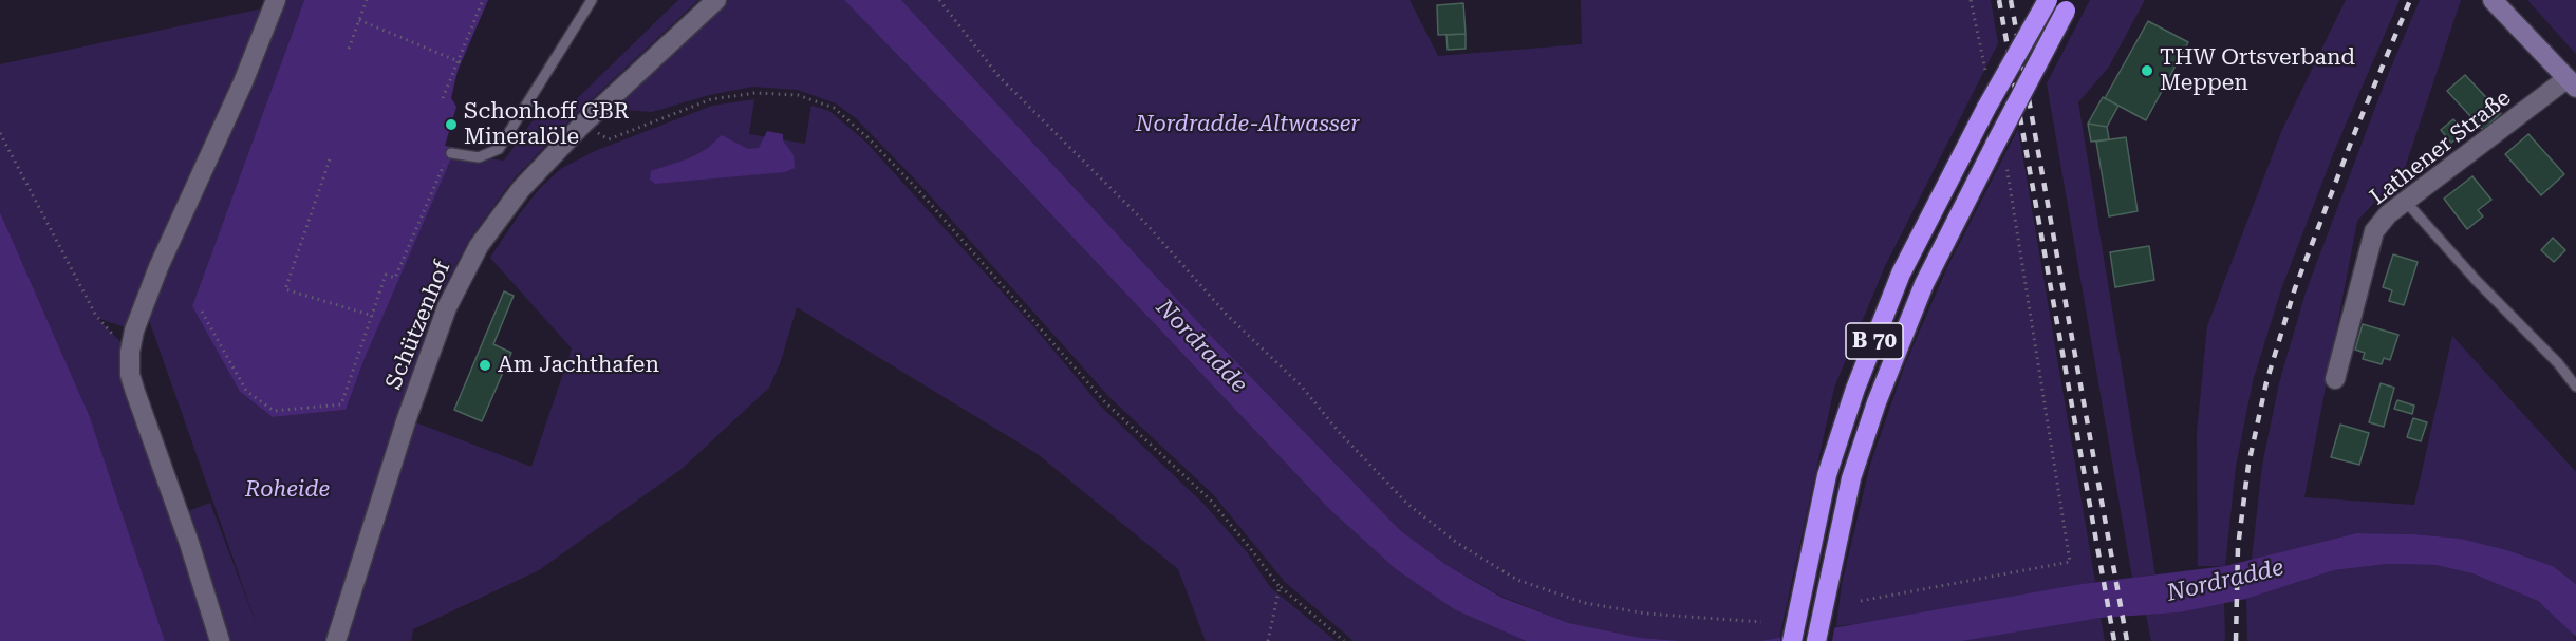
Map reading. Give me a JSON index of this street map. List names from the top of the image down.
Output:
{
  "streets": {
    "highway": ["B 70"],
    "street": ["Lathener Straße", "Schützenhof"]
  },
  "water": ["Nordradde"],
  "parks": ["Nordradde-Altwasser", "Roheide"],
  "places": ["THW Ortsverband Meppen", "Schonhoff GBR Mineralöle", "Am Jachthafen"]
}
